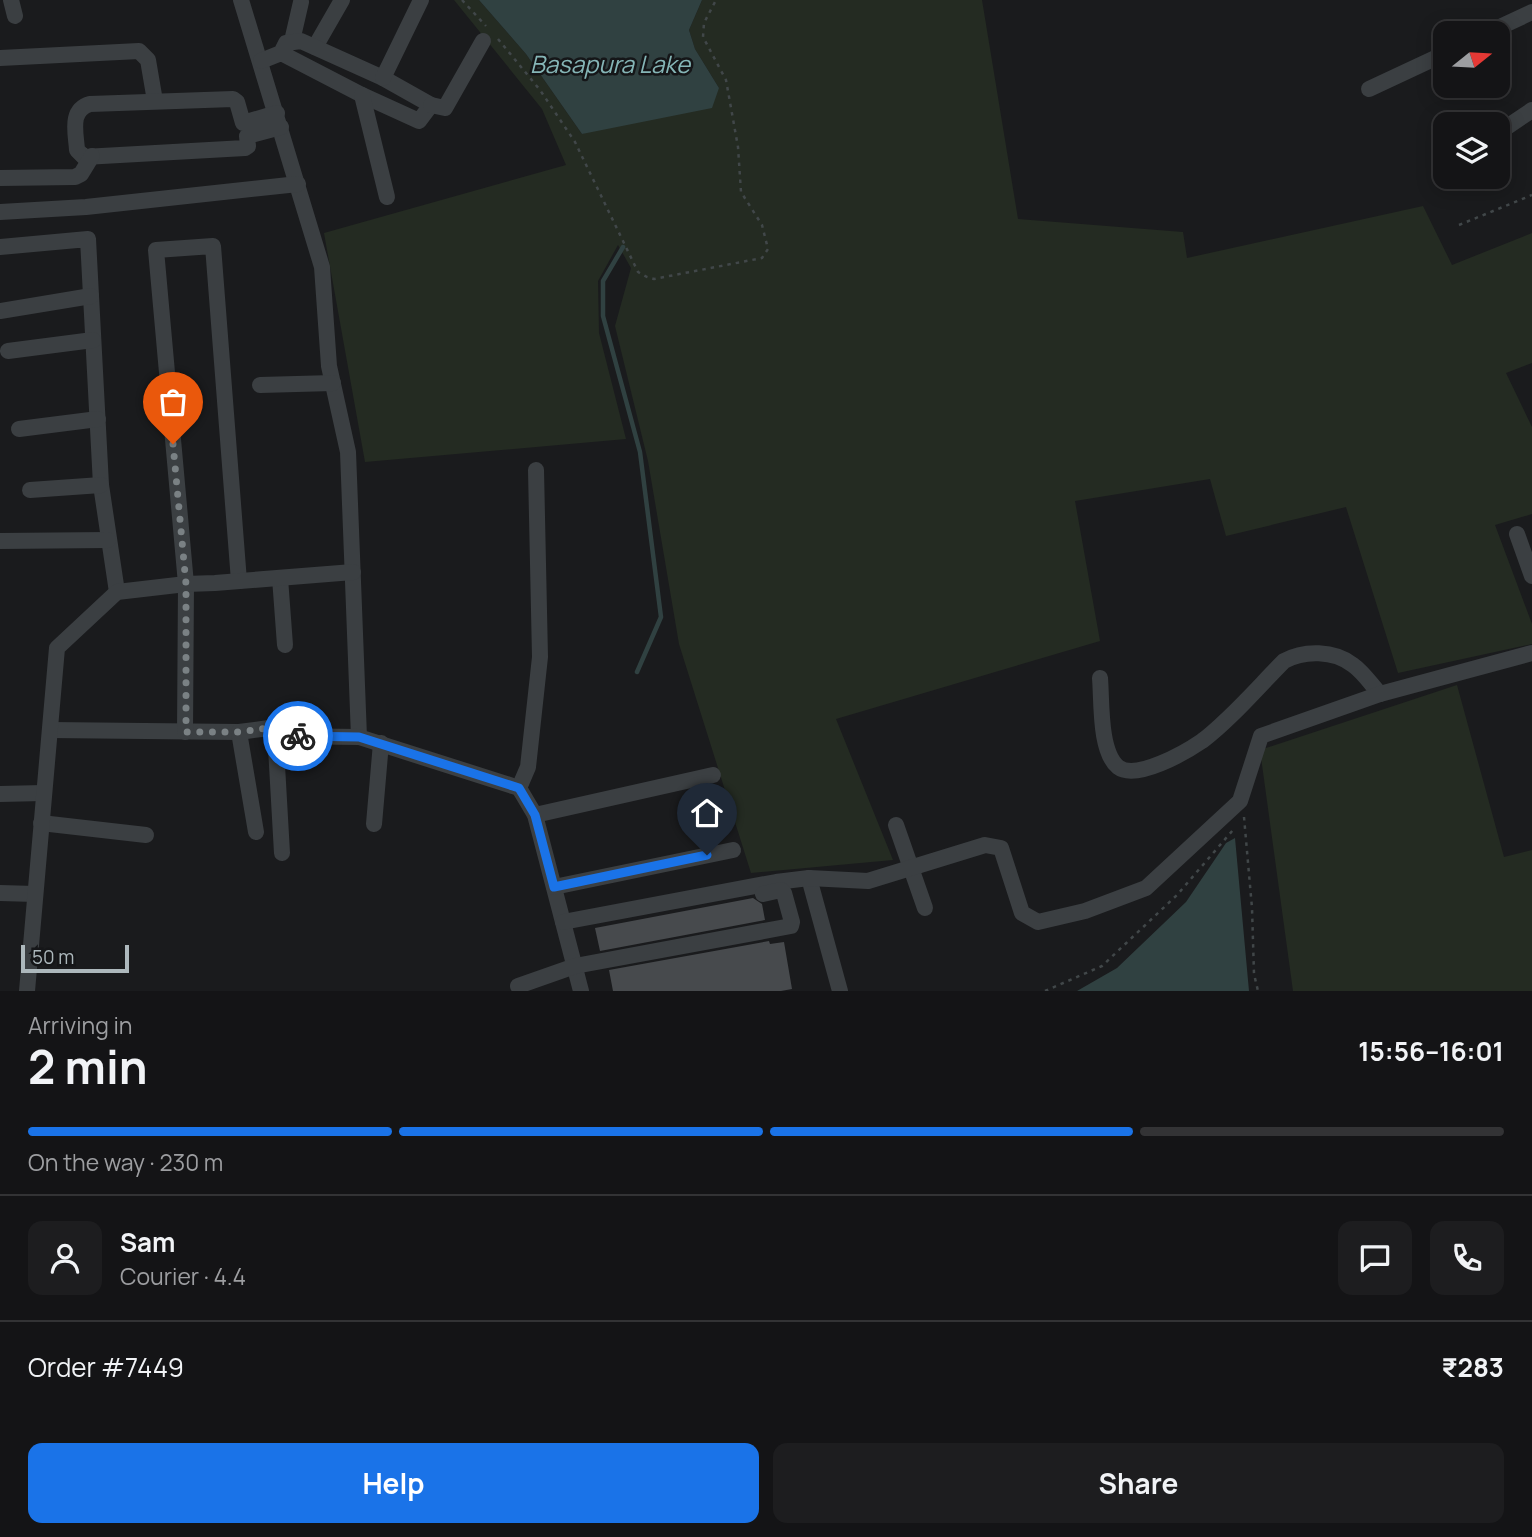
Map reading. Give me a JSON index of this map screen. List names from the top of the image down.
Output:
{
  "water": ["Basapura Lake"],
  "scale_bar": "50 m",
  "north": "right",
  "page": {
    "scale": "50 m",
    "heading": ["2 min", "Arriving in", "15:56–16:01"],
    "panel": [
      "Sam",
      "Courier · 4.4",
      "Order #7449",
      "₹283"
    ],
    "bar": "On the way · 230 m",
    "buttons": ["Help", "Share"]
  }
}
